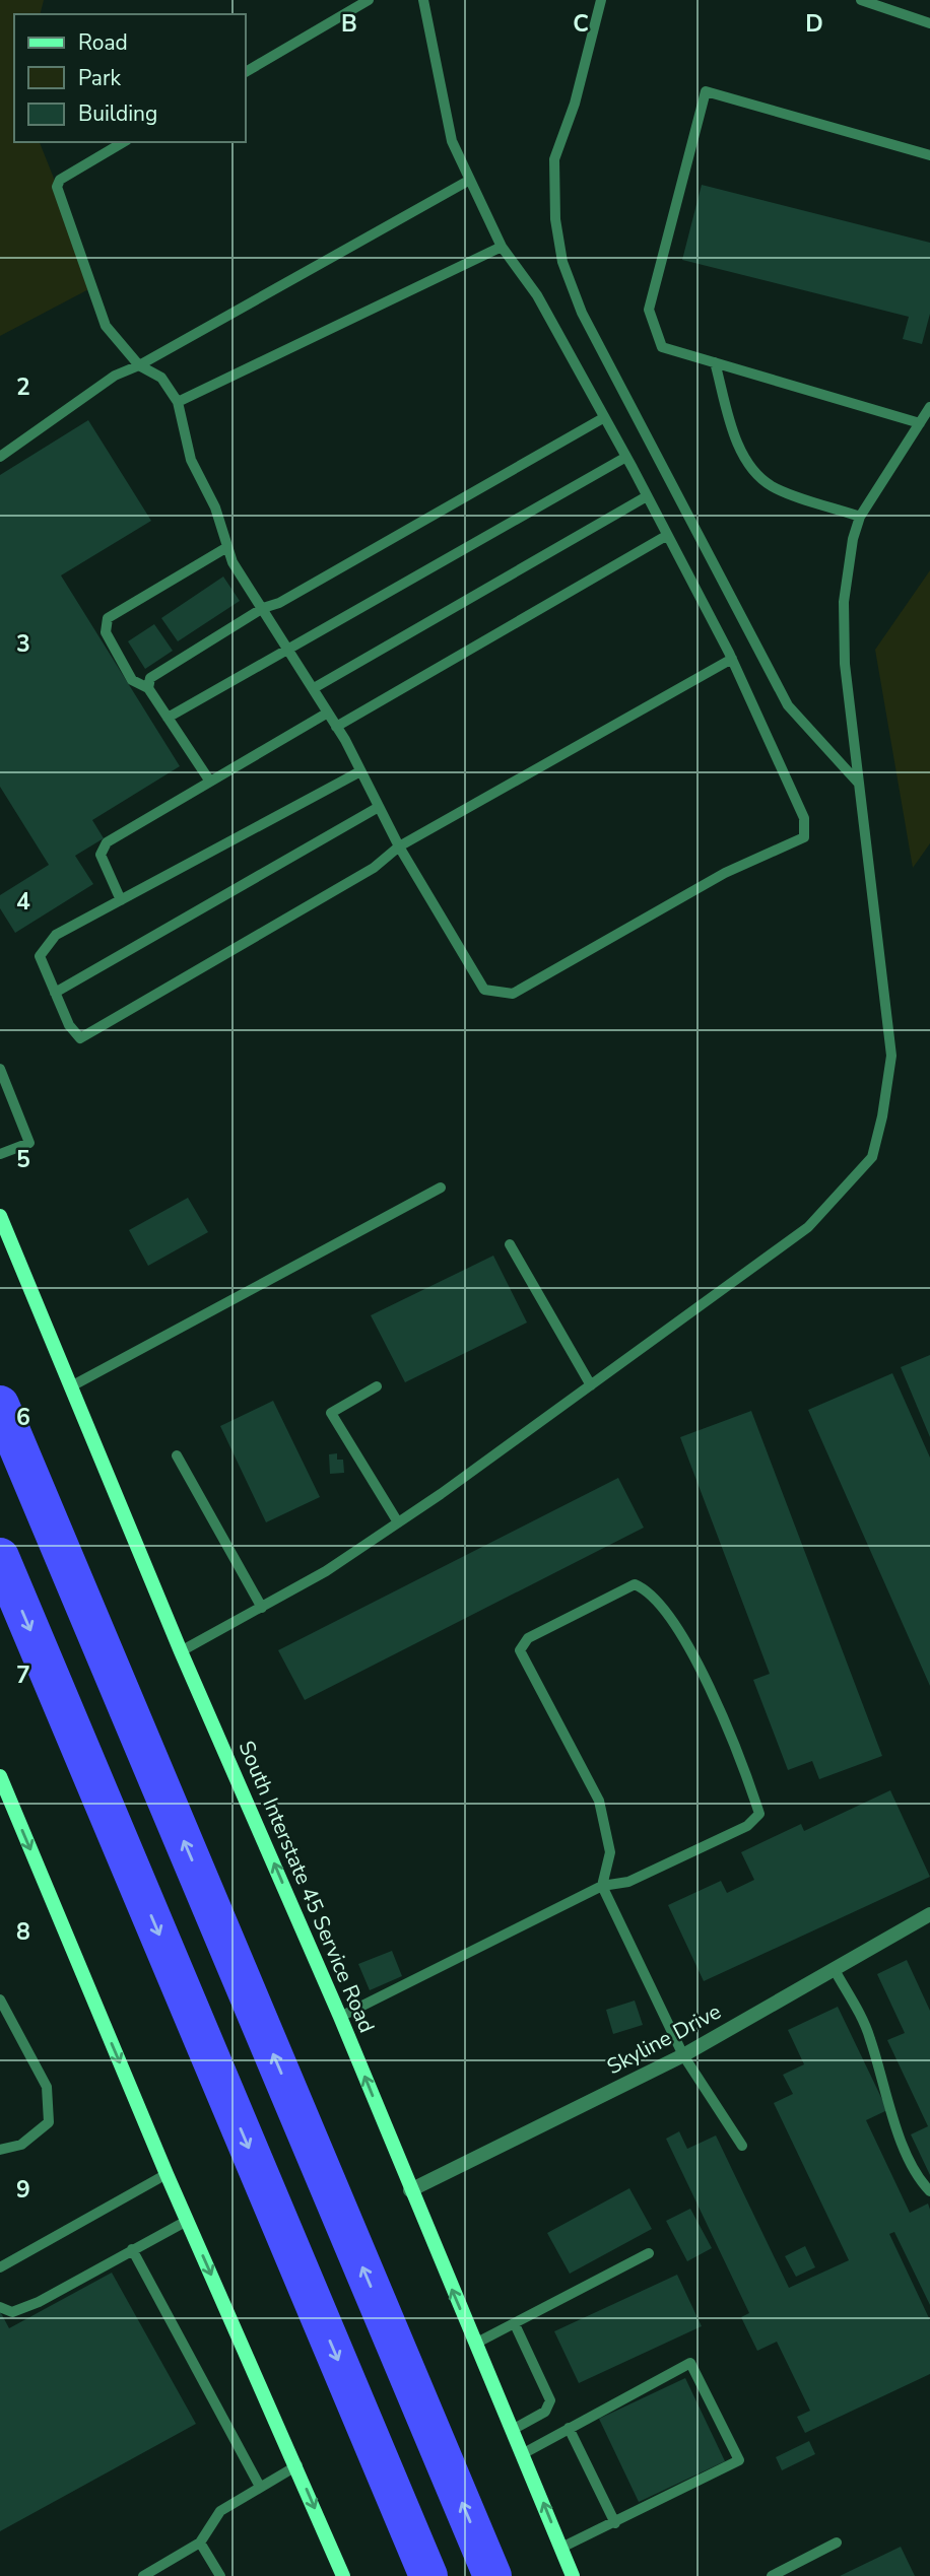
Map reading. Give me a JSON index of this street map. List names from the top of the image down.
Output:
{
  "streets": {
    "main road": ["South Interstate 45 Service Road"],
    "street": ["Skyline Drive"]
  },
  "crossings": [
    ["South Interstate 45 Service Road", "Skyline Drive"]
  ],
  "one_way": ["South Interstate 45 Service Road"],
  "legend": ["Road", "Park", "Building"],
  "grid": {
    "columns": ["B", "C", "D"],
    "rows": [
      "2",
      "3",
      "4",
      "5",
      "6",
      "7",
      "8",
      "9"
    ]
  }
}
